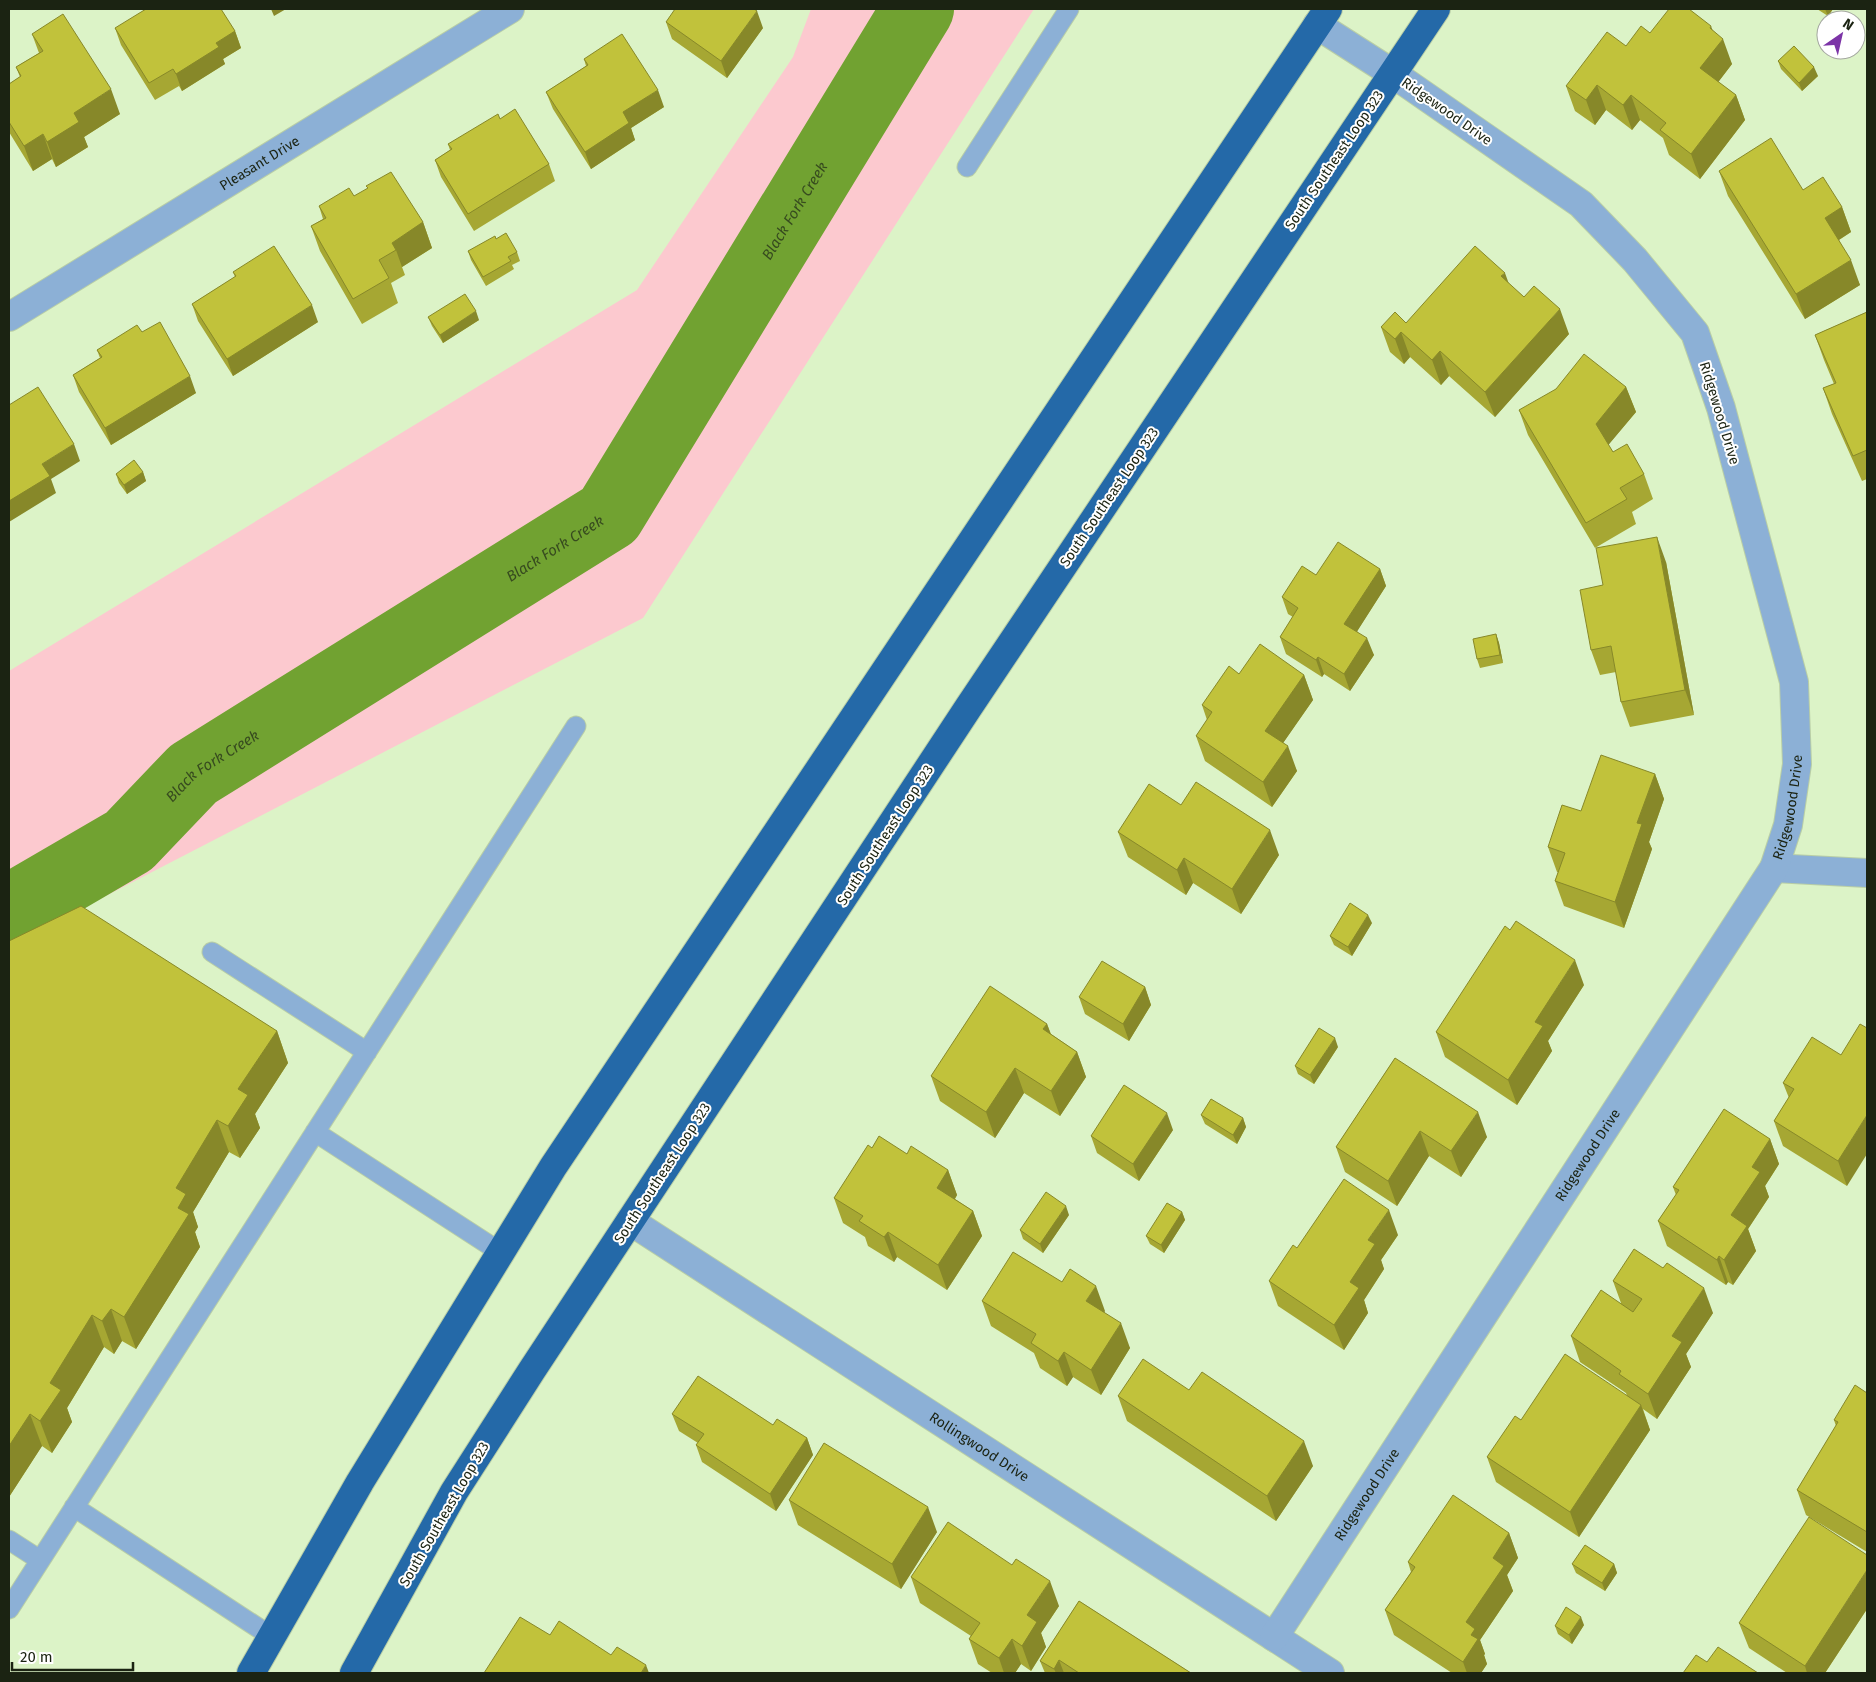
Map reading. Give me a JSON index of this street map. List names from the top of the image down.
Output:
{
  "streets": {
    "highway": ["South Southeast Loop 323"],
    "street": ["Ridgewood Drive", "Pleasant Drive", "Rollingwood Drive"]
  },
  "crossings": [
    ["Ridgewood Drive", "South Southeast Loop 323"],
    ["Ridgewood Drive", "Rollingwood Drive"],
    ["South Southeast Loop 323", "Rollingwood Drive"]
  ],
  "water": ["Black Fork Creek"],
  "scale_bar": "20 m",
  "north": "top right"
}
